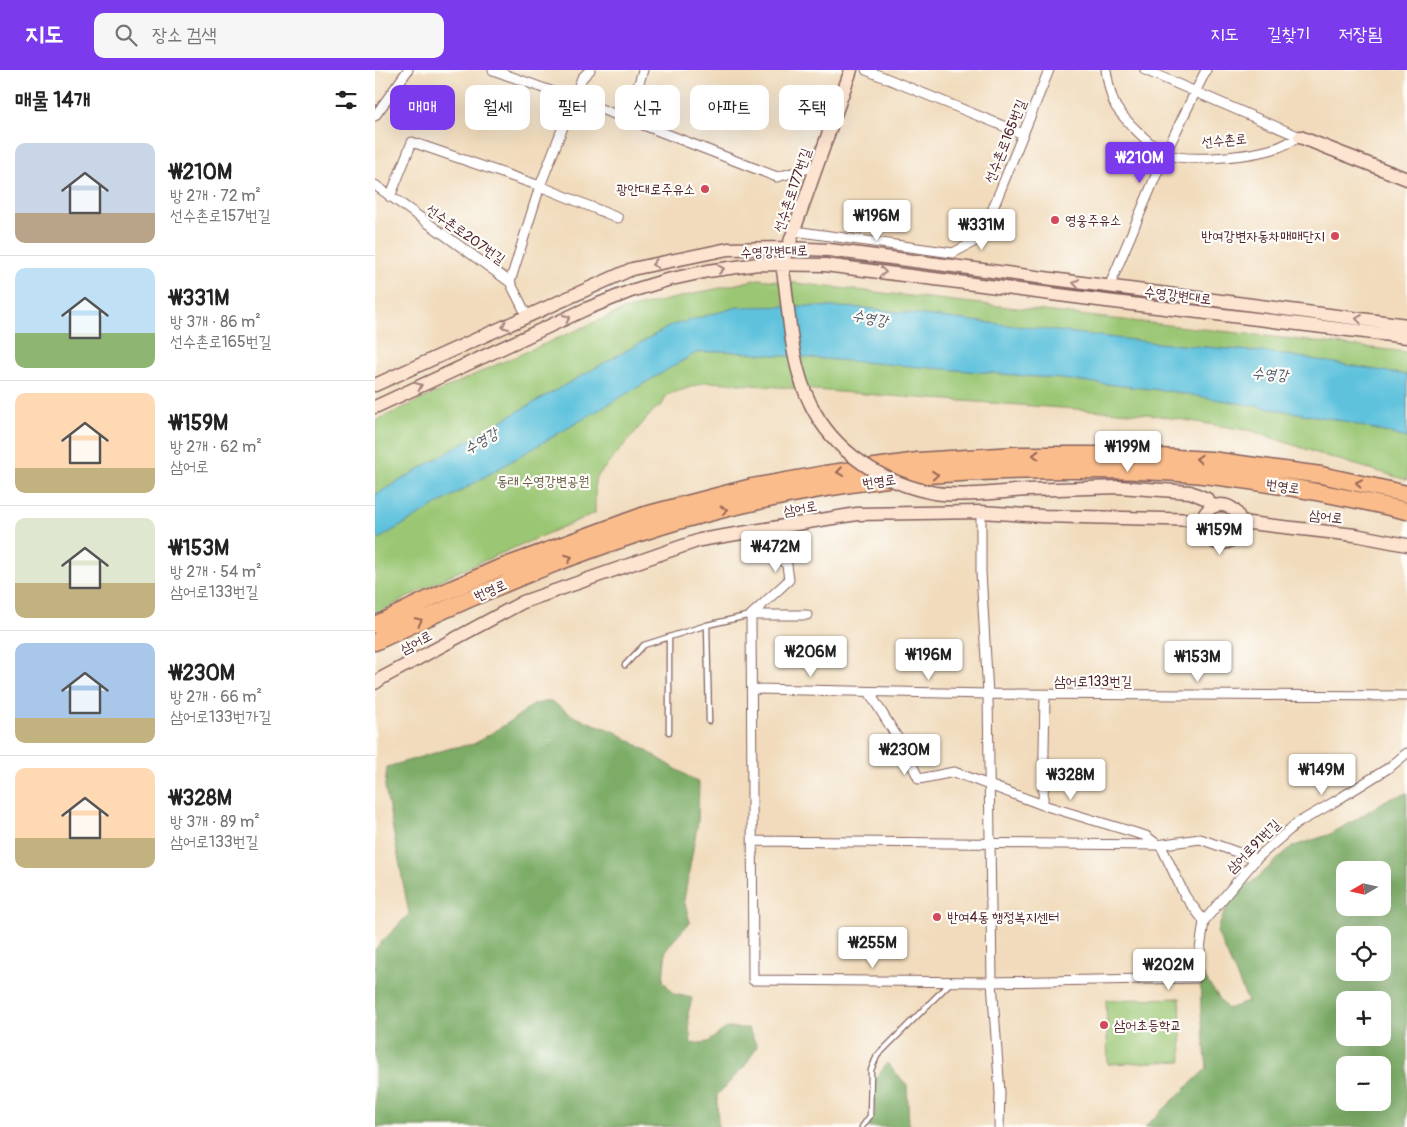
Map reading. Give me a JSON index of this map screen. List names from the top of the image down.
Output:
{
  "streets": {
    "highway": ["번영로"],
    "main road": [
      "선수촌로",
      "선수촌로177번길",
      "수영강변대로",
      "삼어로"
    ],
    "street": [
      "선수촌로165번길",
      "선수촌로207번길",
      "삼어로133번길",
      "삼어로91번길"
    ]
  },
  "crossings": [
    ["선수촌로165번길", "선수촌로177번길"],
    ["선수촌로177번길", "수영강변대로"],
    ["선수촌로207번길", "수영강변대로"]
  ],
  "water": ["수영강"],
  "parks": ["동래 수영강변공원"],
  "places": [
    "광안대로주유소",
    "영웅주유소",
    "반여강변자동차매매단지",
    "반여4동 행정복지센터",
    "삼어초등학교"
  ],
  "north": "left",
  "page": {
    "header": "지도",
    "search": "장소 검색",
    "nav": ["지도", "길찾기", "저장됨"],
    "heading": "매물 14개",
    "chip": [
      "매매",
      "월세",
      "필터",
      "신규",
      "아파트",
      "주택"
    ],
    "list": [
      {
        "name": "₩210M",
        "note": "방 2개 · 72 m² · 선수촌로157번길"
      },
      {
        "name": "₩331M",
        "note": "방 3개 · 86 m² · 선수촌로165번길"
      },
      {
        "name": "₩159M",
        "note": "방 2개 · 62 m² · 삼어로"
      },
      {
        "name": "₩153M",
        "note": "방 2개 · 54 m² · 삼어로133번길"
      },
      {
        "name": "₩230M",
        "note": "방 2개 · 66 m² · 삼어로133번가길"
      },
      {
        "name": "₩328M",
        "note": "방 3개 · 89 m² · 삼어로133번길"
      }
    ],
    "price": [
      "₩210M",
      "₩196M",
      "₩331M",
      "₩199M",
      "₩159M",
      "₩472M",
      "₩206M",
      "₩196M",
      "₩153M",
      "₩230M",
      "₩149M",
      "₩328M",
      "₩255M",
      "₩202M"
    ],
    "map_buttons": ["+", "−"]
  }
}
